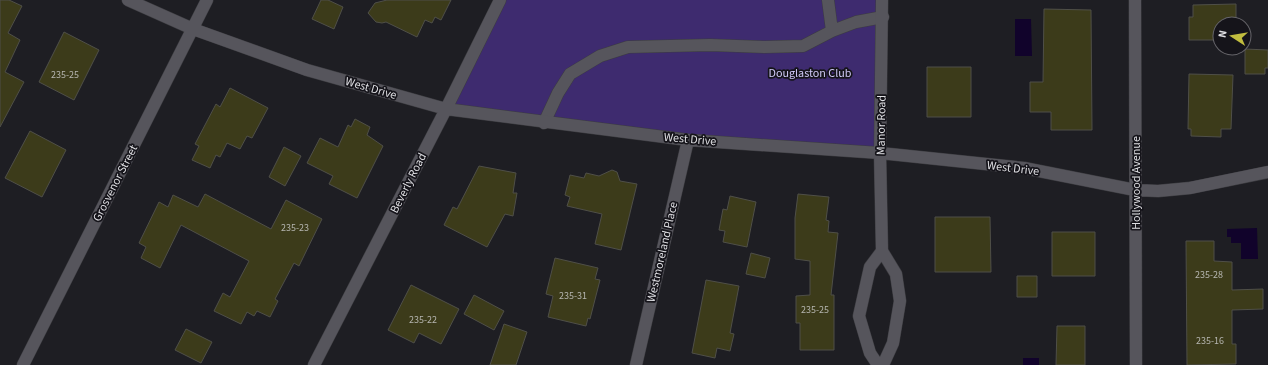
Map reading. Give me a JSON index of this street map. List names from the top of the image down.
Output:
{
  "streets": {
    "street": [
      "West Drive",
      "Manor Road",
      "Grosvenor Street",
      "Beverly Road",
      "Hollywood Avenue",
      "Westmoreland Place"
    ]
  },
  "crossings": [
    ["West Drive", "Manor Road"],
    ["West Drive", "Grosvenor Street"],
    ["West Drive", "Beverly Road"],
    ["West Drive", "Hollywood Avenue"],
    ["West Drive", "Westmoreland Place"]
  ],
  "parks": ["Douglaston Club"],
  "house_numbers": [
    "235-25",
    "235-23",
    "235-28",
    "235-31",
    "235-25",
    "235-22",
    "235-16"
  ],
  "north": "left"
}
